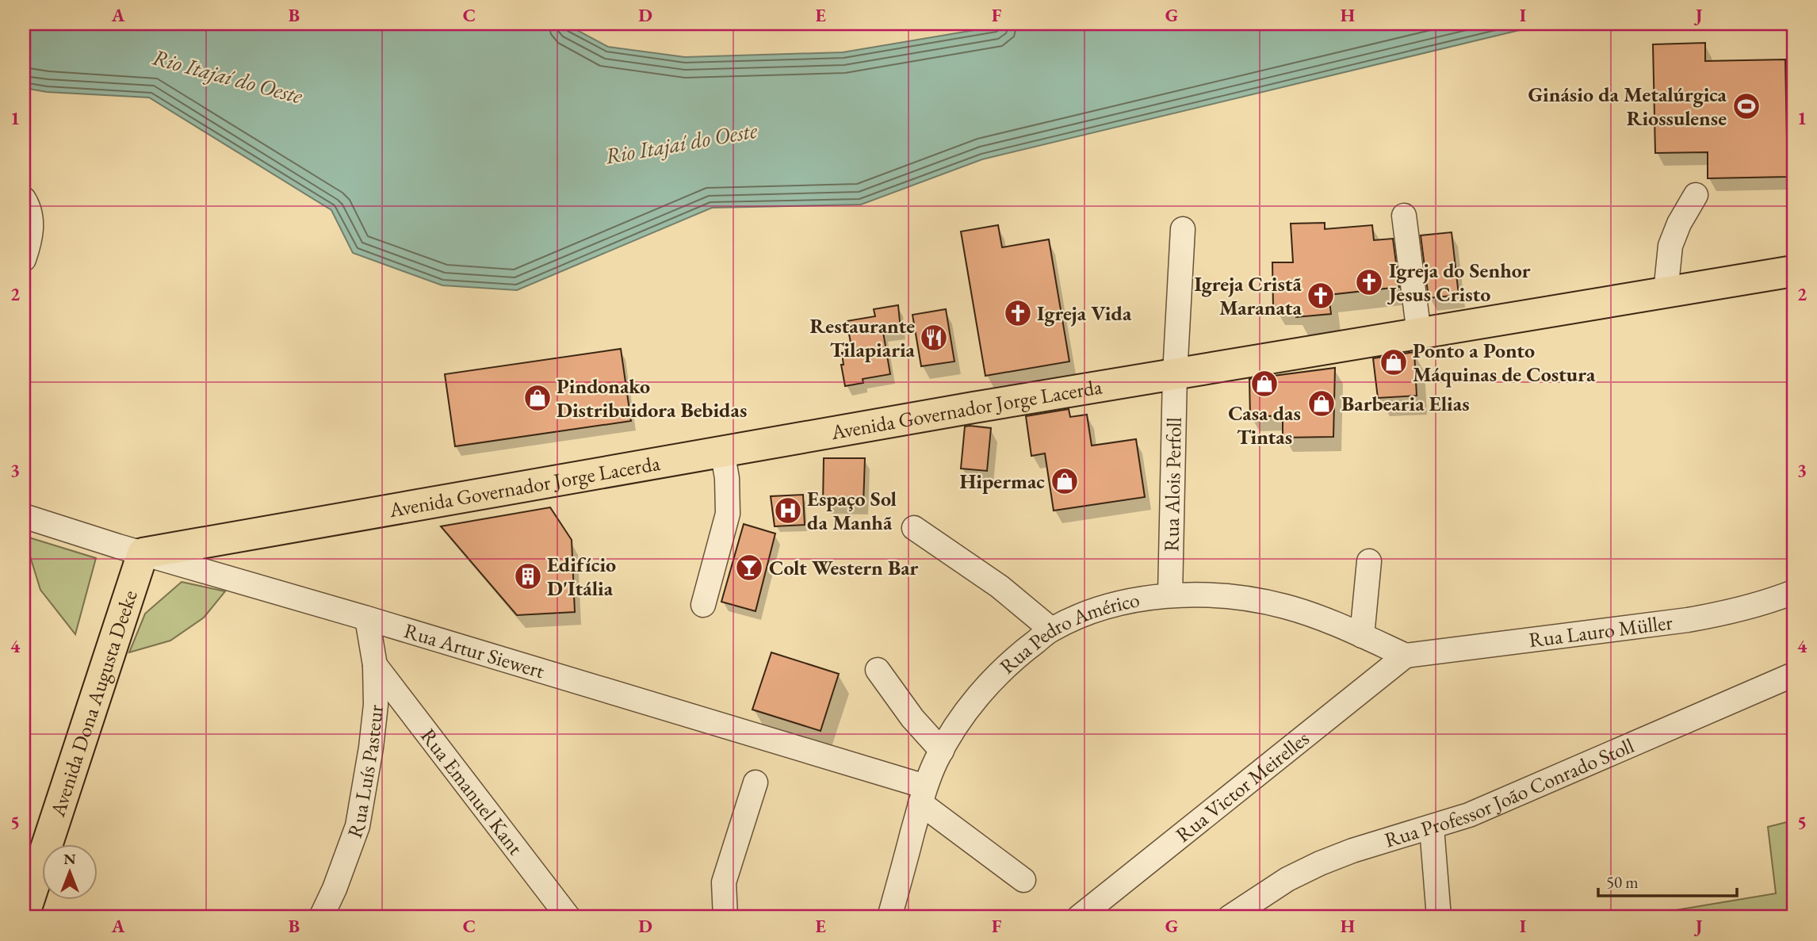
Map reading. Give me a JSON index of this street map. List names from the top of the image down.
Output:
{
  "streets": {
    "main road": ["Avenida Governador Jorge Lacerda", "Avenida Dona Augusta Deeke"],
    "street": [
      "Rua Alois Perfoll",
      "Rua Lauro Müller",
      "Rua Pedro Américo",
      "Rua Artur Siewert",
      "Rua Luís Pasteur",
      "Rua Victor Meirelles",
      "Rua Emanuel Kant",
      "Rua Professor João Conrado Stoll"
    ]
  },
  "crossings": [
    ["Avenida Governador Jorge Lacerda", "Rua Alois Perfoll"],
    ["Avenida Governador Jorge Lacerda", "Rua Artur Siewert"],
    ["Avenida Governador Jorge Lacerda", "Avenida Dona Augusta Deeke"],
    ["Rua Alois Perfoll", "Rua Pedro Américo"],
    ["Rua Lauro Müller", "Rua Pedro Américo"],
    ["Rua Lauro Müller", "Rua Victor Meirelles"],
    ["Rua Pedro Américo", "Rua Artur Siewert"],
    ["Rua Pedro Américo", "Rua Victor Meirelles"],
    ["Rua Artur Siewert", "Avenida Dona Augusta Deeke"],
    ["Rua Artur Siewert", "Rua Luís Pasteur"],
    ["Rua Luís Pasteur", "Rua Emanuel Kant"]
  ],
  "water": ["Rio Itajaí do Oeste"],
  "places": {
    "sports": ["Ginásio da Metalúrgica Riossulense"],
    "church": ["Igreja do Senhor Jesus Cristo", "Igreja Cristã Maranata", "Igreja Vida"],
    "restaurant": ["Restaurante Tilapiaria"],
    "shop": [
      "Ponto a Ponto Máquinas de Costura",
      "Casa das Tintas",
      "Pindonako Distribuidora Bebidas",
      "Barbearia Elias",
      "Hipermac"
    ],
    "hospital": ["Espaço Sol da Manhã"],
    "bar": ["Colt Western Bar"],
    "building": ["Edifício D'Itália"]
  },
  "scale_bar": "50 m",
  "north": "top",
  "grid": {
    "columns": [
      "A",
      "B",
      "C",
      "D",
      "E",
      "F",
      "G",
      "H",
      "I",
      "J"
    ],
    "rows": [
      "1",
      "2",
      "3",
      "4",
      "5"
    ]
  }
}
